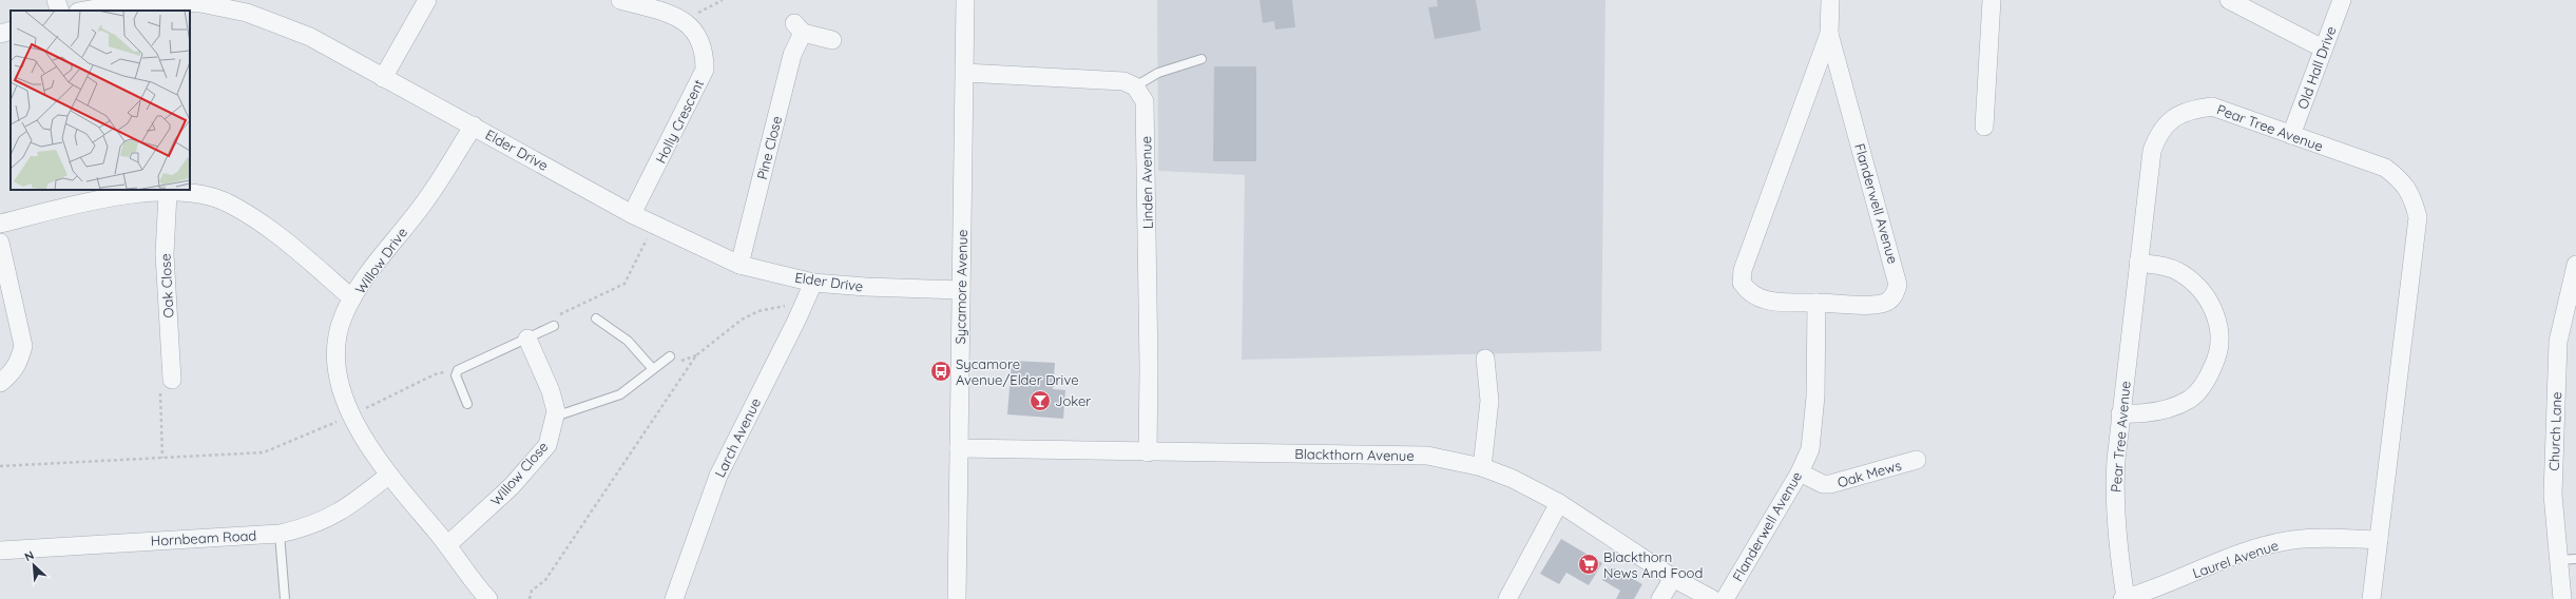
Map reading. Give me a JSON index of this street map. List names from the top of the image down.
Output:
{
  "streets": {
    "street": [
      "Old Hall Drive",
      "Holly Crescent",
      "Pear Tree Avenue",
      "Pine Close",
      "Elder Drive",
      "Linden Avenue",
      "Flanderwell Avenue",
      "Willow Drive",
      "Oak Close",
      "Sycamore Avenue",
      "Church Lane",
      "Larch Avenue",
      "Blackthorn Avenue",
      "Willow Close",
      "Oak Mews",
      "Hornbeam Road",
      "Laurel Avenue"
    ]
  },
  "crossings": [
    ["Old Hall Drive", "Pear Tree Avenue"],
    ["Holly Crescent", "Elder Drive"],
    ["Pear Tree Avenue", "Laurel Avenue"],
    ["Pine Close", "Elder Drive"],
    ["Elder Drive", "Willow Drive"],
    ["Elder Drive", "Sycamore Avenue"],
    ["Elder Drive", "Larch Avenue"],
    ["Linden Avenue", "Blackthorn Avenue"],
    ["Flanderwell Avenue", "Oak Mews"],
    ["Willow Drive", "Hornbeam Road"],
    ["Sycamore Avenue", "Blackthorn Avenue"]
  ],
  "places": {
    "bus stop": ["Sycamore Avenue/Elder Drive"],
    "bar": ["Joker"],
    "supermarket": ["Blackthorn News And Food"]
  },
  "north": "top left"
}
